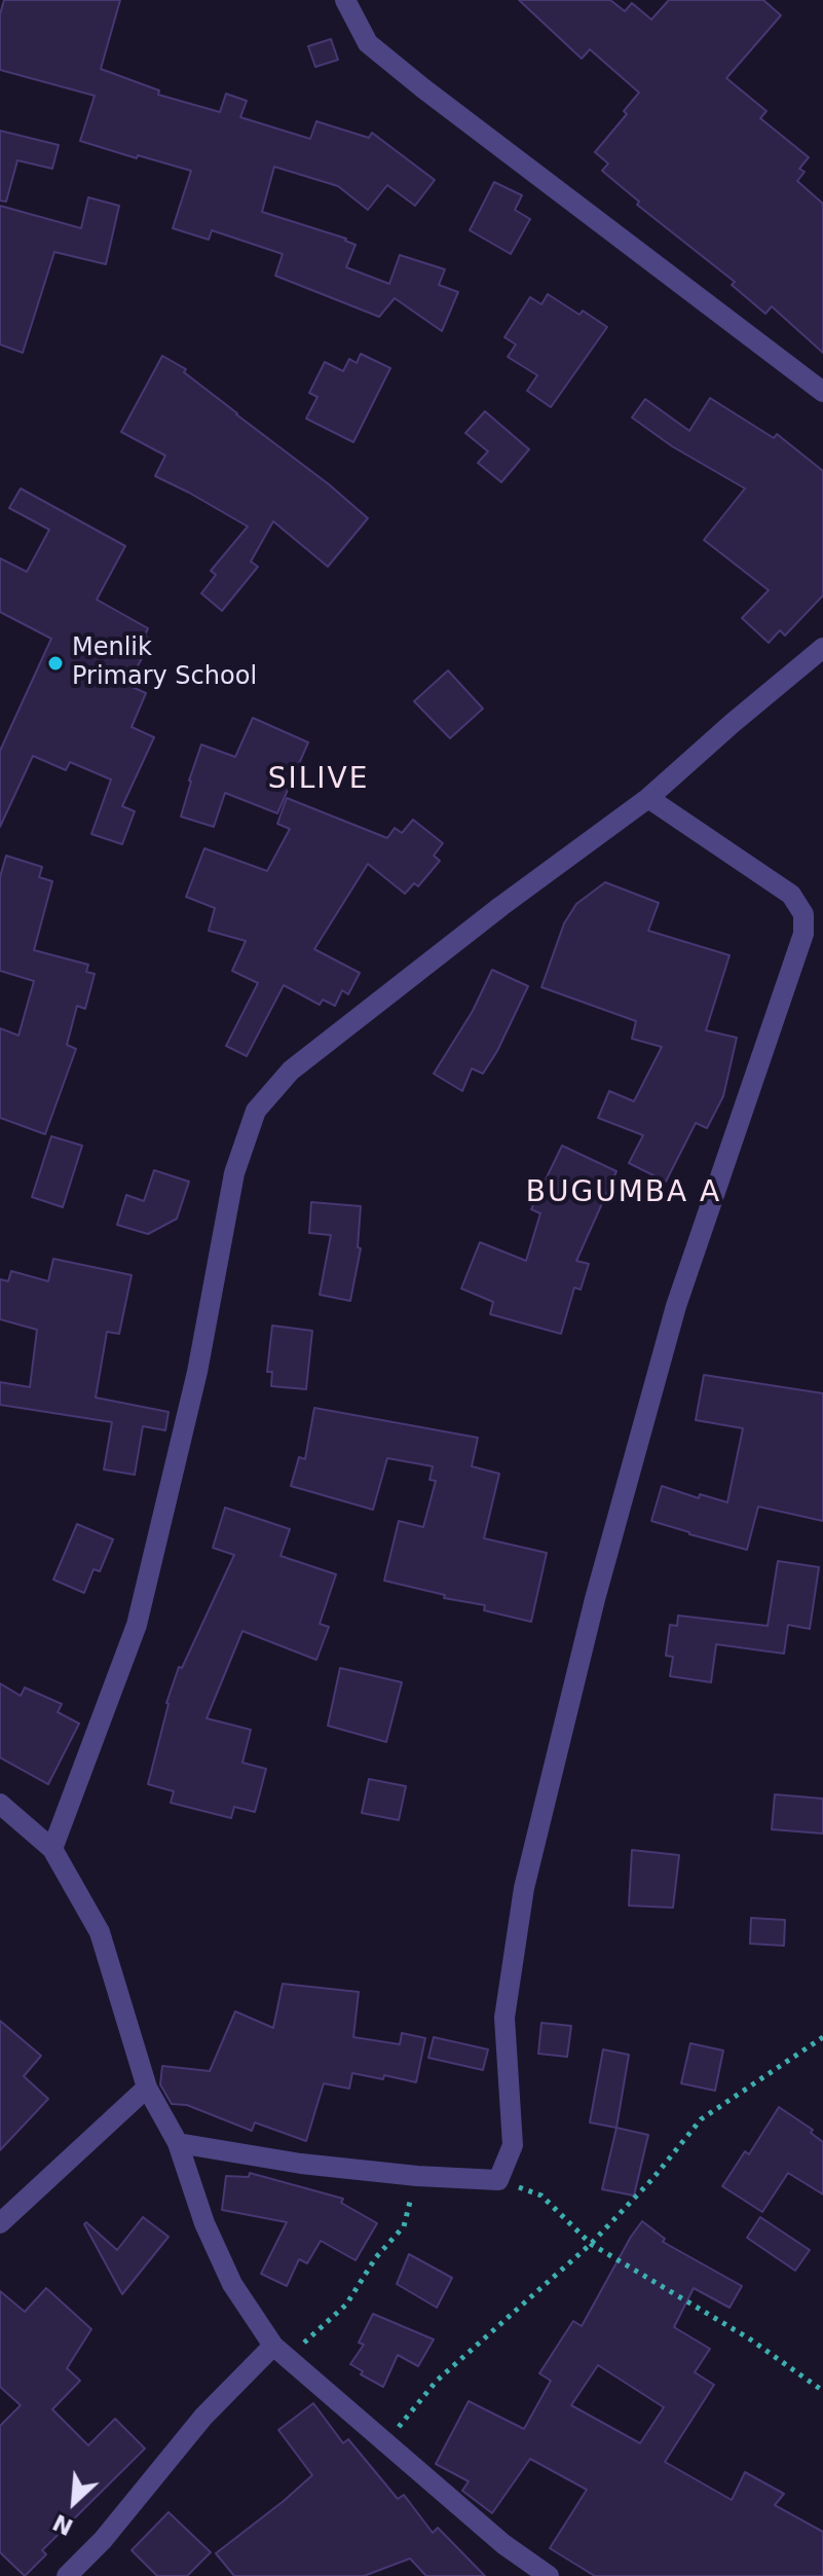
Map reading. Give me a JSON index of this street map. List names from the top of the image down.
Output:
{
  "districts": ["SILIVE", "BUGUMBA A"],
  "places": ["Menlik Primary School"],
  "north": "bottom left"
}
